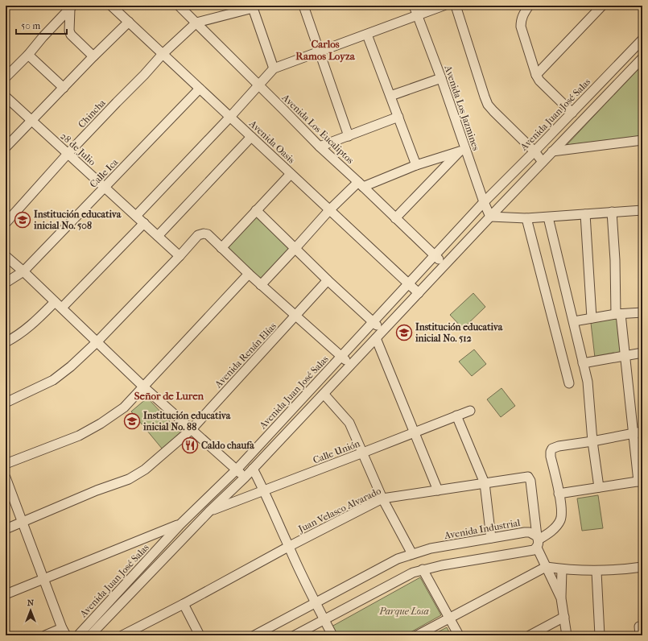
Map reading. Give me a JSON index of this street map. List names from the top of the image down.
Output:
{
  "streets": {
    "street": [
      "Avenida Los Jazmines",
      "Chincha",
      "Avenida Juan José Salas",
      "Avenida Los Eucaliptos",
      "Avenida Oasis",
      "28 de Julio",
      "Calle Ica",
      "Avenida Renán Elías",
      "Calle Unión",
      "Juan Velasco Alvarado",
      "Avenida Industrial"
    ]
  },
  "crossings": [
    ["Avenida Los Jazmines", "Avenida Juan José Salas"],
    ["Chincha", "Avenida Los Eucaliptos"],
    ["Chincha", "Avenida Oasis"],
    ["Chincha", "28 de Julio"],
    ["Avenida Juan José Salas", "Avenida Los Eucaliptos"],
    ["Avenida Juan José Salas", "Avenida Oasis"],
    ["Avenida Juan José Salas", "Calle Unión"],
    ["Avenida Oasis", "Calle Ica"],
    ["28 de Julio", "Calle Ica"],
    ["Juan Velasco Alvarado", "Avenida Industrial"]
  ],
  "districts": ["Carlos Ramos Loyza", "Señor de Luren"],
  "parks": ["Parque Losa"],
  "places": {
    "school or university": ["Institución educativa inicial No. 508", "Institución educativa inicial No. 512", "Institución educativa inicial No. 88"],
    "restaurant": ["Caldo chaufa"]
  },
  "scale_bar": "50 m",
  "north": "top"
}
